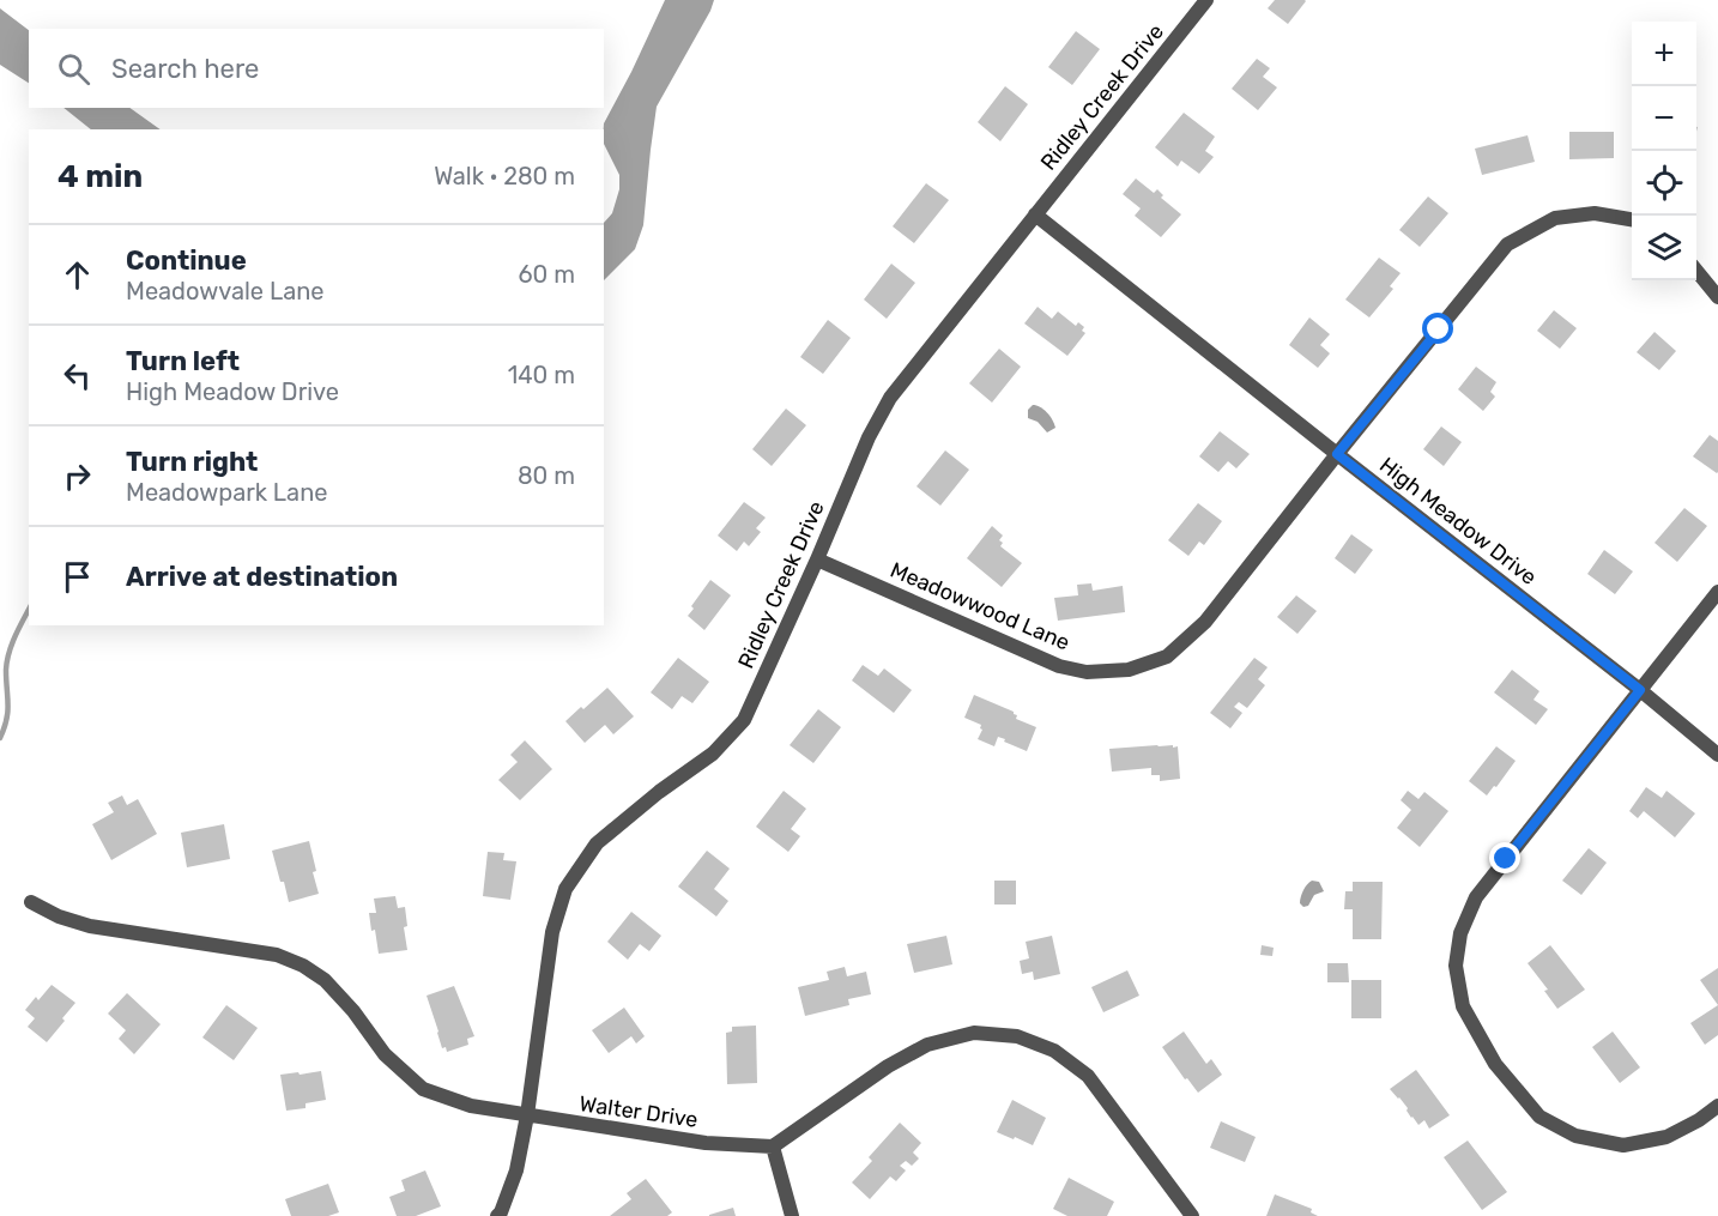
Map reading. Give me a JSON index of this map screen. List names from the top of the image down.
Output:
{
  "streets": {
    "street": [
      "Ridley Creek Drive",
      "High Meadow Drive",
      "Meadowwood Lane",
      "Walter Drive"
    ]
  },
  "crossings": [
    ["Ridley Creek Drive", "High Meadow Drive"],
    ["Ridley Creek Drive", "Meadowwood Lane"],
    ["Ridley Creek Drive", "Walter Drive"],
    ["High Meadow Drive", "Meadowwood Lane"]
  ],
  "page": {
    "map_buttons": ["+", "−"],
    "search": "Search here",
    "heading": ["4 min", "Walk · 280 m"],
    "list": [
      ["Continue", "Meadowvale Lane", "60 m"],
      ["Turn left", "High Meadow Drive", "140 m"],
      ["Turn right", "Meadowpark Lane", "80 m"],
      "Arrive at destination"
    ]
  }
}
